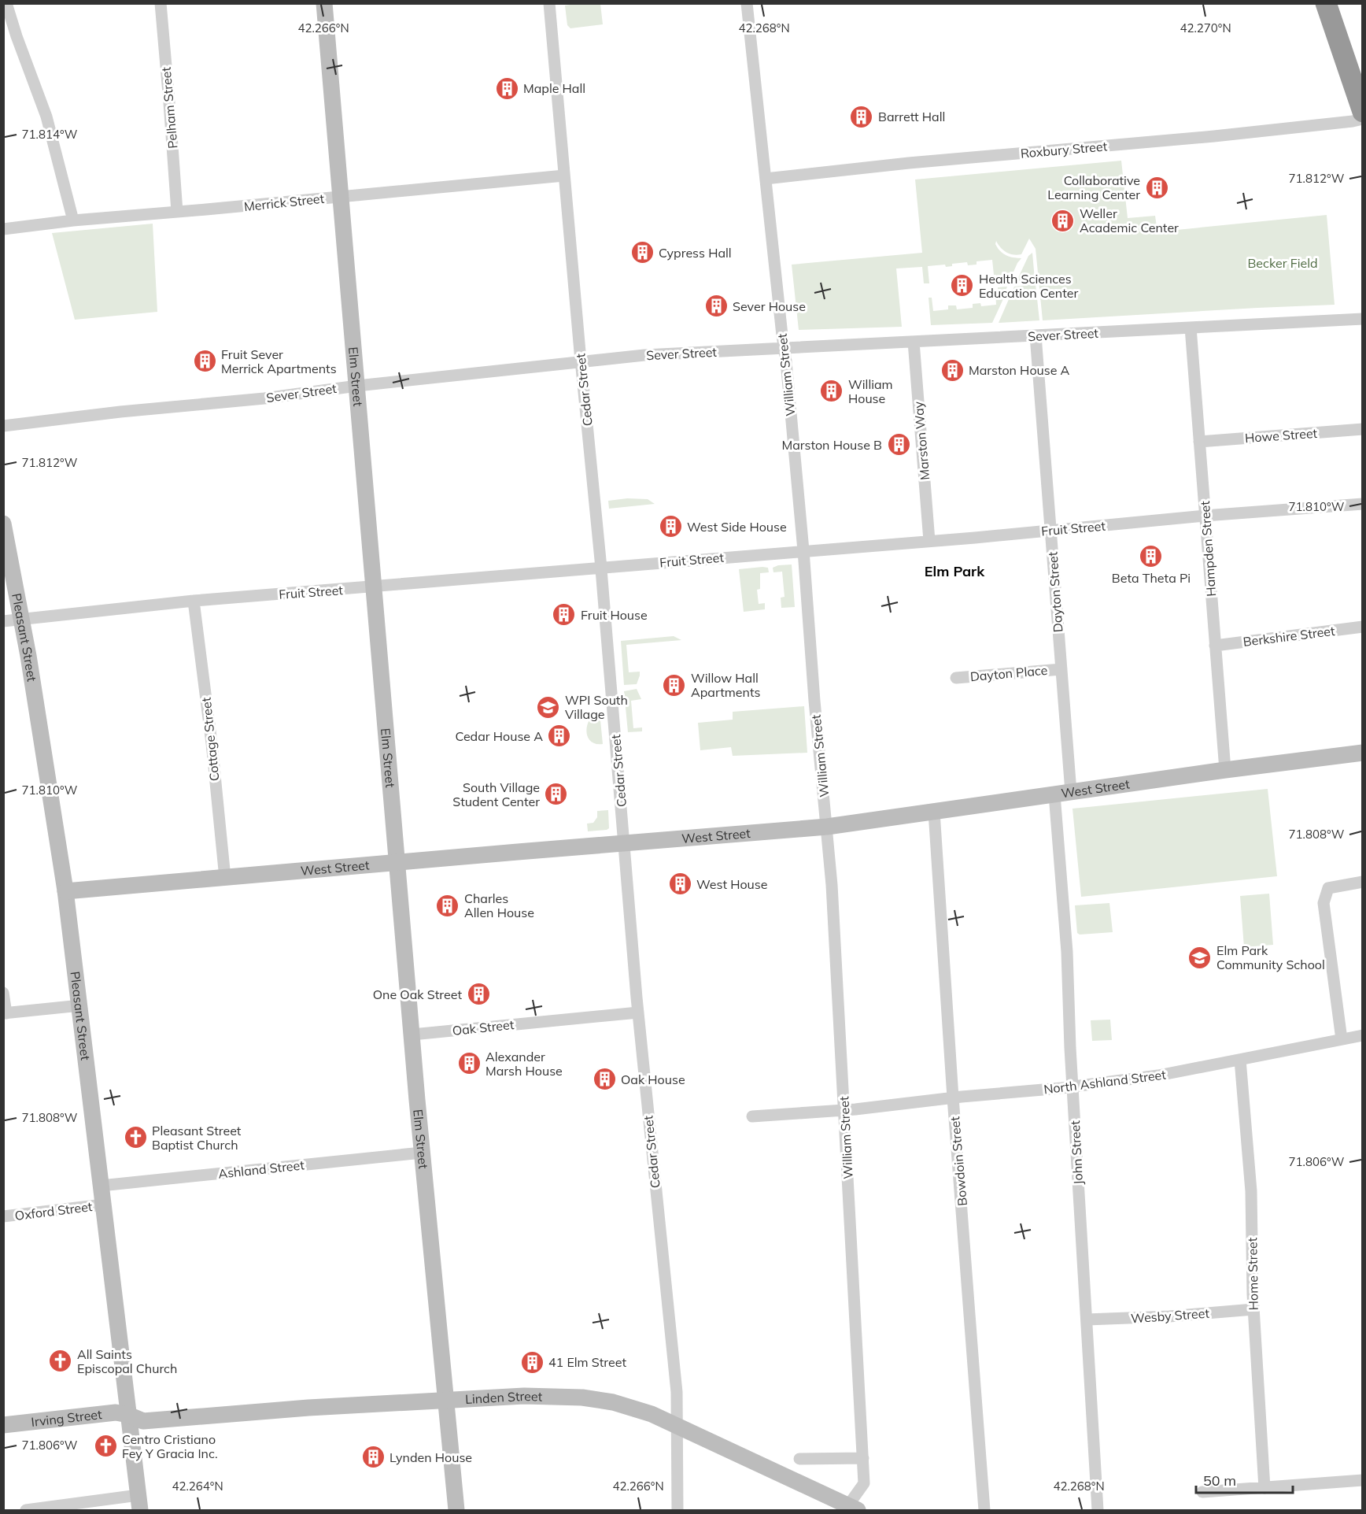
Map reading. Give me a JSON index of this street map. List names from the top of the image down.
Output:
{
  "streets": {
    "main road": [
      "Elm Street",
      "Pleasant Street",
      "West Street",
      "Linden Street",
      "Irving Street"
    ],
    "street": [
      "Pelham Street",
      "Roxbury Street",
      "Merrick Street",
      "Sever Street",
      "William Street",
      "Cedar Street",
      "Howe Street",
      "Marston Way",
      "Fruit Street",
      "Hampden Street",
      "Dayton Street",
      "Berkshire Street",
      "Dayton Place",
      "Cottage Street",
      "Oak Street",
      "North Ashland Street",
      "John Street",
      "Bowdoin Street",
      "Ashland Street",
      "Oxford Street",
      "Home Street",
      "Wesby Street"
    ]
  },
  "crossings": [
    ["Pelham Street", "Merrick Street"],
    ["Roxbury Street", "William Street"],
    ["Merrick Street", "Elm Street"],
    ["Merrick Street", "Cedar Street"],
    ["Sever Street", "William Street"],
    ["Sever Street", "Elm Street"],
    ["Sever Street", "Cedar Street"],
    ["Sever Street", "Marston Way"],
    ["Sever Street", "Hampden Street"],
    ["Sever Street", "Dayton Street"],
    ["William Street", "Fruit Street"],
    ["William Street", "West Street"],
    ["William Street", "North Ashland Street"],
    ["William Street", "Linden Street"],
    ["Elm Street", "Fruit Street"],
    ["Elm Street", "West Street"],
    ["Elm Street", "Oak Street"],
    ["Elm Street", "Ashland Street"],
    ["Elm Street", "Linden Street"],
    ["Cedar Street", "Fruit Street"],
    ["Cedar Street", "West Street"],
    ["Cedar Street", "Oak Street"],
    ["Cedar Street", "Linden Street"],
    ["Howe Street", "Hampden Street"],
    ["Marston Way", "Fruit Street"],
    ["Fruit Street", "Hampden Street"],
    ["Fruit Street", "Dayton Street"],
    ["Fruit Street", "Pleasant Street"],
    ["Fruit Street", "Cottage Street"],
    ["Hampden Street", "Berkshire Street"],
    ["Hampden Street", "West Street"],
    ["Dayton Street", "Dayton Place"],
    ["Dayton Street", "West Street"],
    ["Dayton Street", "John Street"],
    ["Pleasant Street", "West Street"],
    ["Pleasant Street", "Ashland Street"],
    ["Pleasant Street", "Oxford Street"],
    ["Pleasant Street", "Linden Street"],
    ["Pleasant Street", "Irving Street"],
    ["Cottage Street", "West Street"],
    ["West Street", "John Street"],
    ["West Street", "Bowdoin Street"],
    ["North Ashland Street", "John Street"],
    ["North Ashland Street", "Bowdoin Street"],
    ["North Ashland Street", "Home Street"],
    ["John Street", "Wesby Street"],
    ["Home Street", "Wesby Street"],
    ["Linden Street", "Irving Street"]
  ],
  "districts": ["Elm Park"],
  "parks": ["Becker Field"],
  "places": {
    "building": [
      "Maple Hall",
      "Barrett Hall",
      "Collaborative Learning Center",
      "Weller Academic Center",
      "Cypress Hall",
      "Health Sciences Education Center",
      "Sever House",
      "Fruit Sever Merrick Apartments",
      "Marston House A",
      "William House",
      "Marston House B",
      "West Side House",
      "Beta Theta Pi",
      "Fruit House",
      "Willow Hall Apartments",
      "Cedar House A",
      "South Village Student Center",
      "West House",
      "Charles Allen House",
      "One Oak Street",
      "Alexander Marsh House",
      "Oak House",
      "41 Elm Street",
      "Lynden House"
    ],
    "school or university": ["WPI South Village", "Elm Park Community School"],
    "church": ["Pleasant Street Baptist Church", "All Saints Episcopal Church", "Centro Cristiano Fey Y Gracia Inc."]
  },
  "scale_bar": "50 m",
  "coordinates": [
    "42.266°N",
    "42.268°N",
    "42.270°N",
    "71.814°W",
    "71.812°W",
    "71.810°W",
    "71.808°W",
    "71.806°W",
    "42.264°N"
  ]
}
